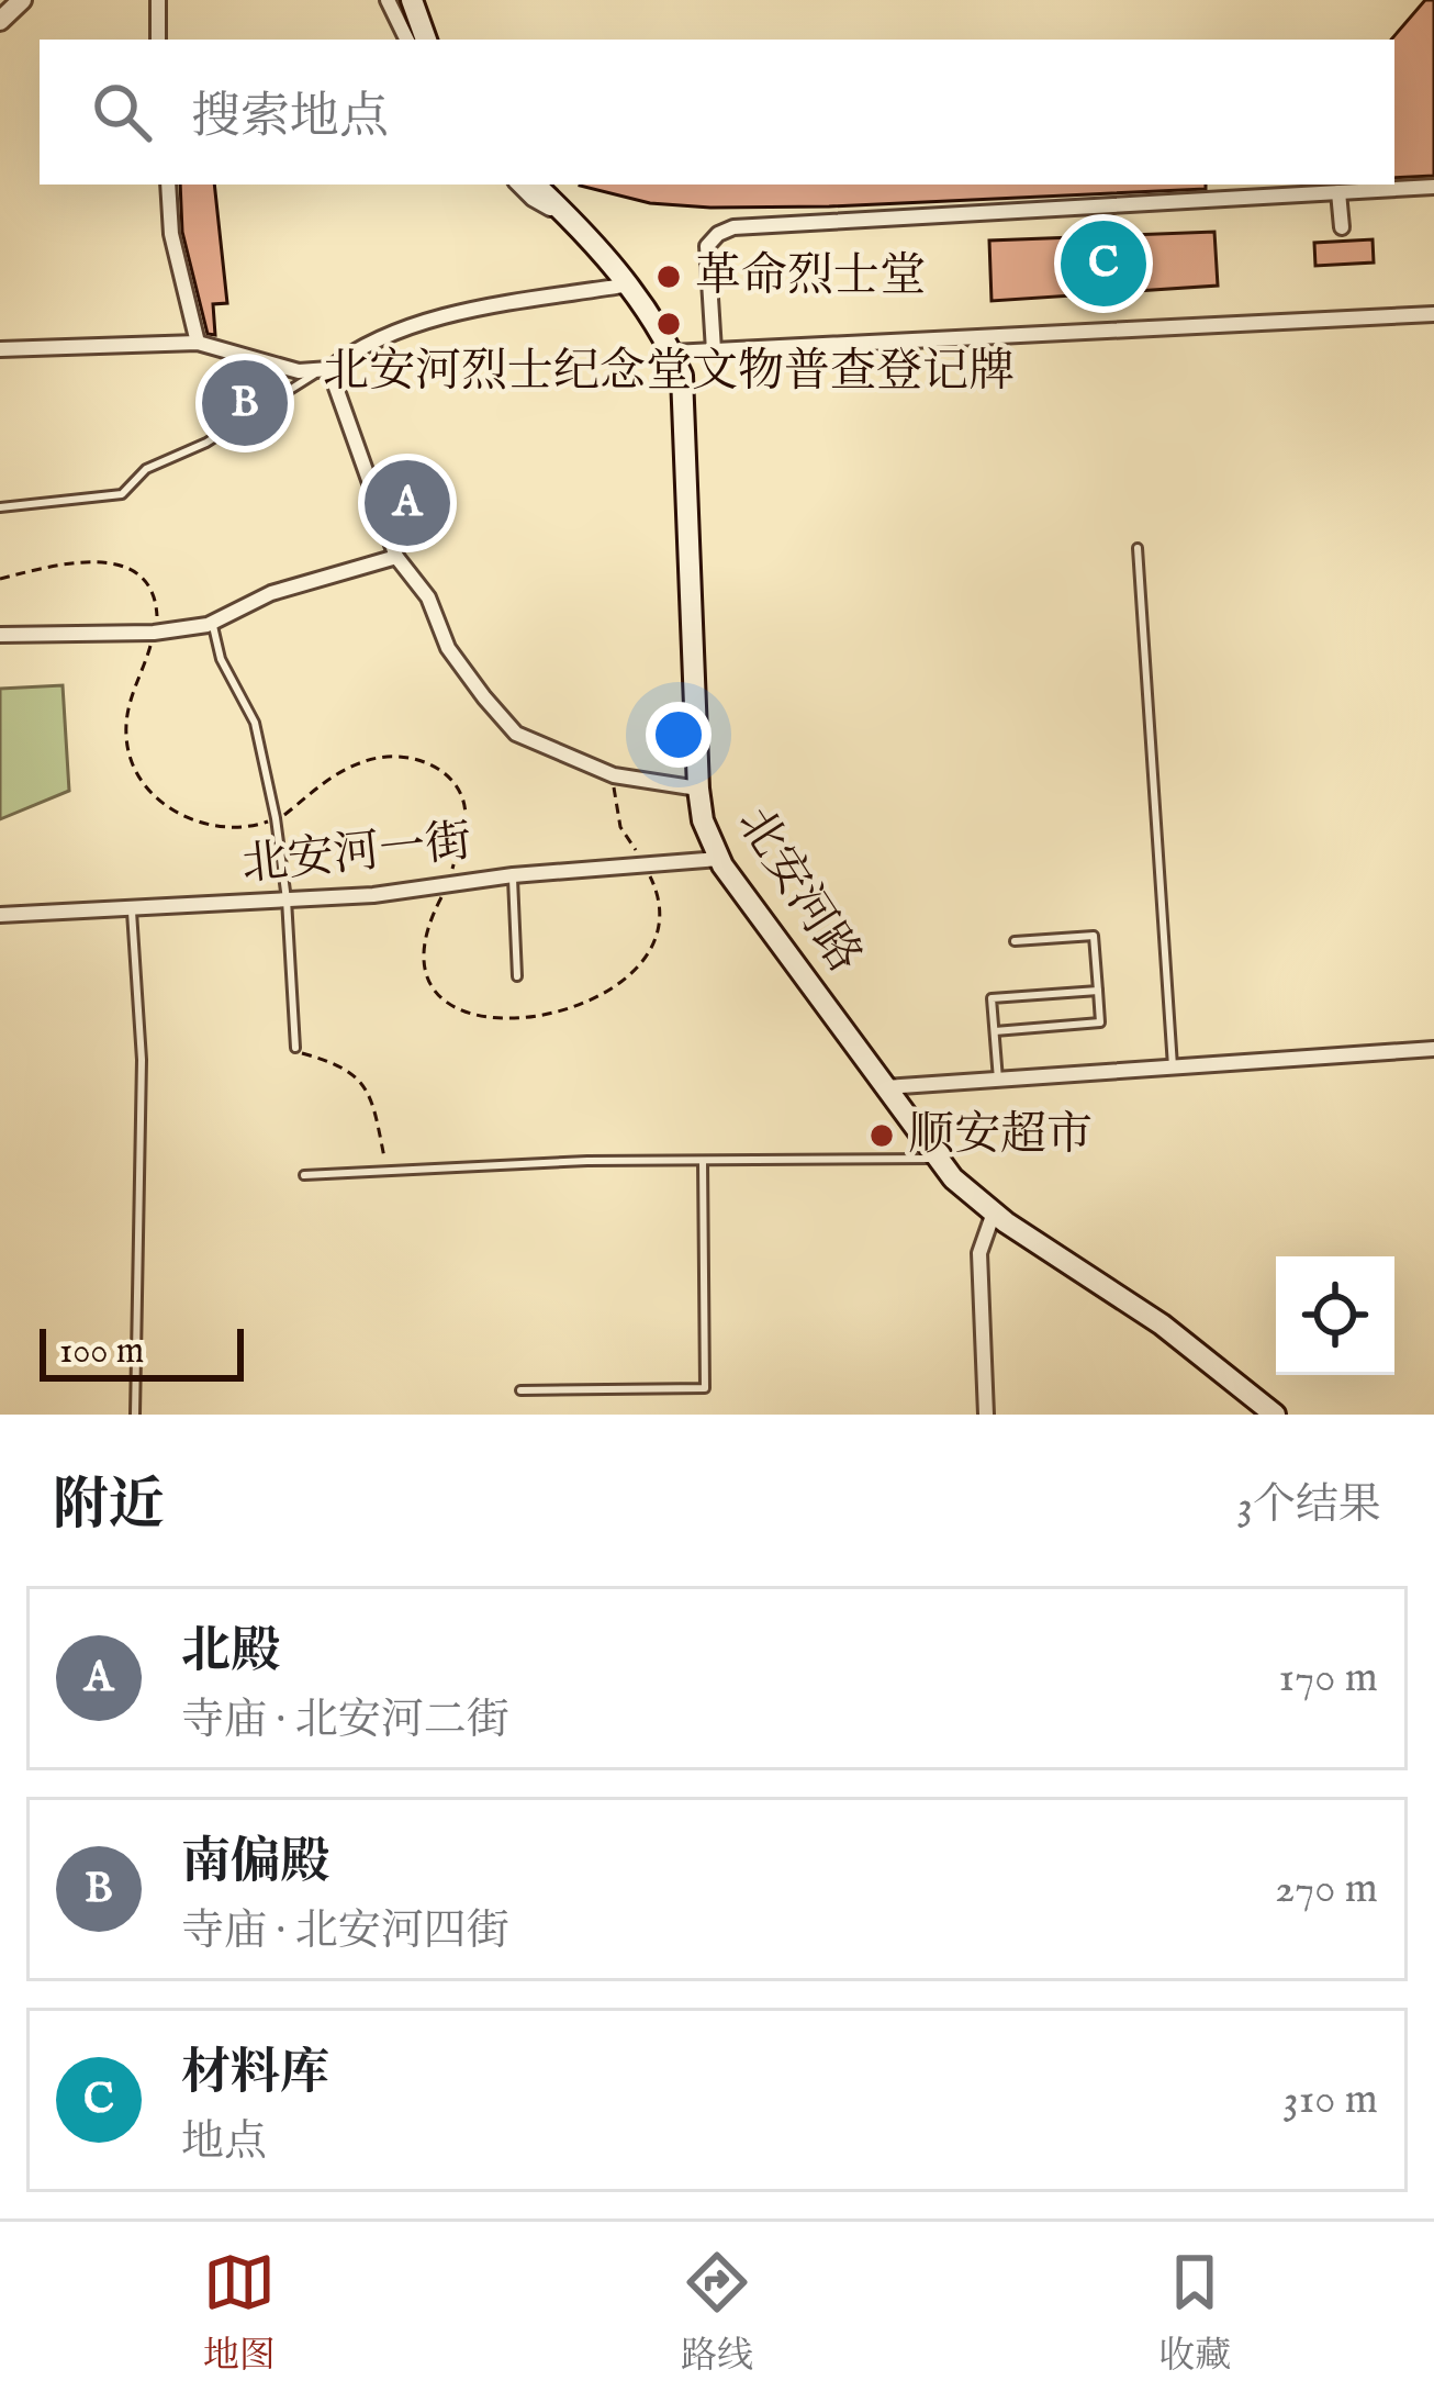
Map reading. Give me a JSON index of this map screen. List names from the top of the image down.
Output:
{
  "streets": {
    "main road": ["北安河路"],
    "street": ["北安河一街"]
  },
  "crossings": [
    ["北安河一街", "北安河路"]
  ],
  "places": ["革命烈士堂", "北安河烈士纪念堂文物普查登记牌", "顺安超市"],
  "scale_bar": "100 m",
  "page": {
    "search": "搜索地点",
    "pins": ["C", "B", "A"],
    "scale": "100 m",
    "heading": ["附近", "3个结果"],
    "list": [
      {
        "mark": "A",
        "name": "北殿",
        "note": "寺庙 · 北安河二街",
        "value": "170 m"
      },
      {
        "mark": "B",
        "name": "南偏殿",
        "note": "寺庙 · 北安河四街",
        "value": "270 m"
      },
      {
        "mark": "C",
        "name": "材料库",
        "note": "地点",
        "value": "310 m"
      }
    ],
    "nav": ["地图", "路线", "收藏"]
  }
}
